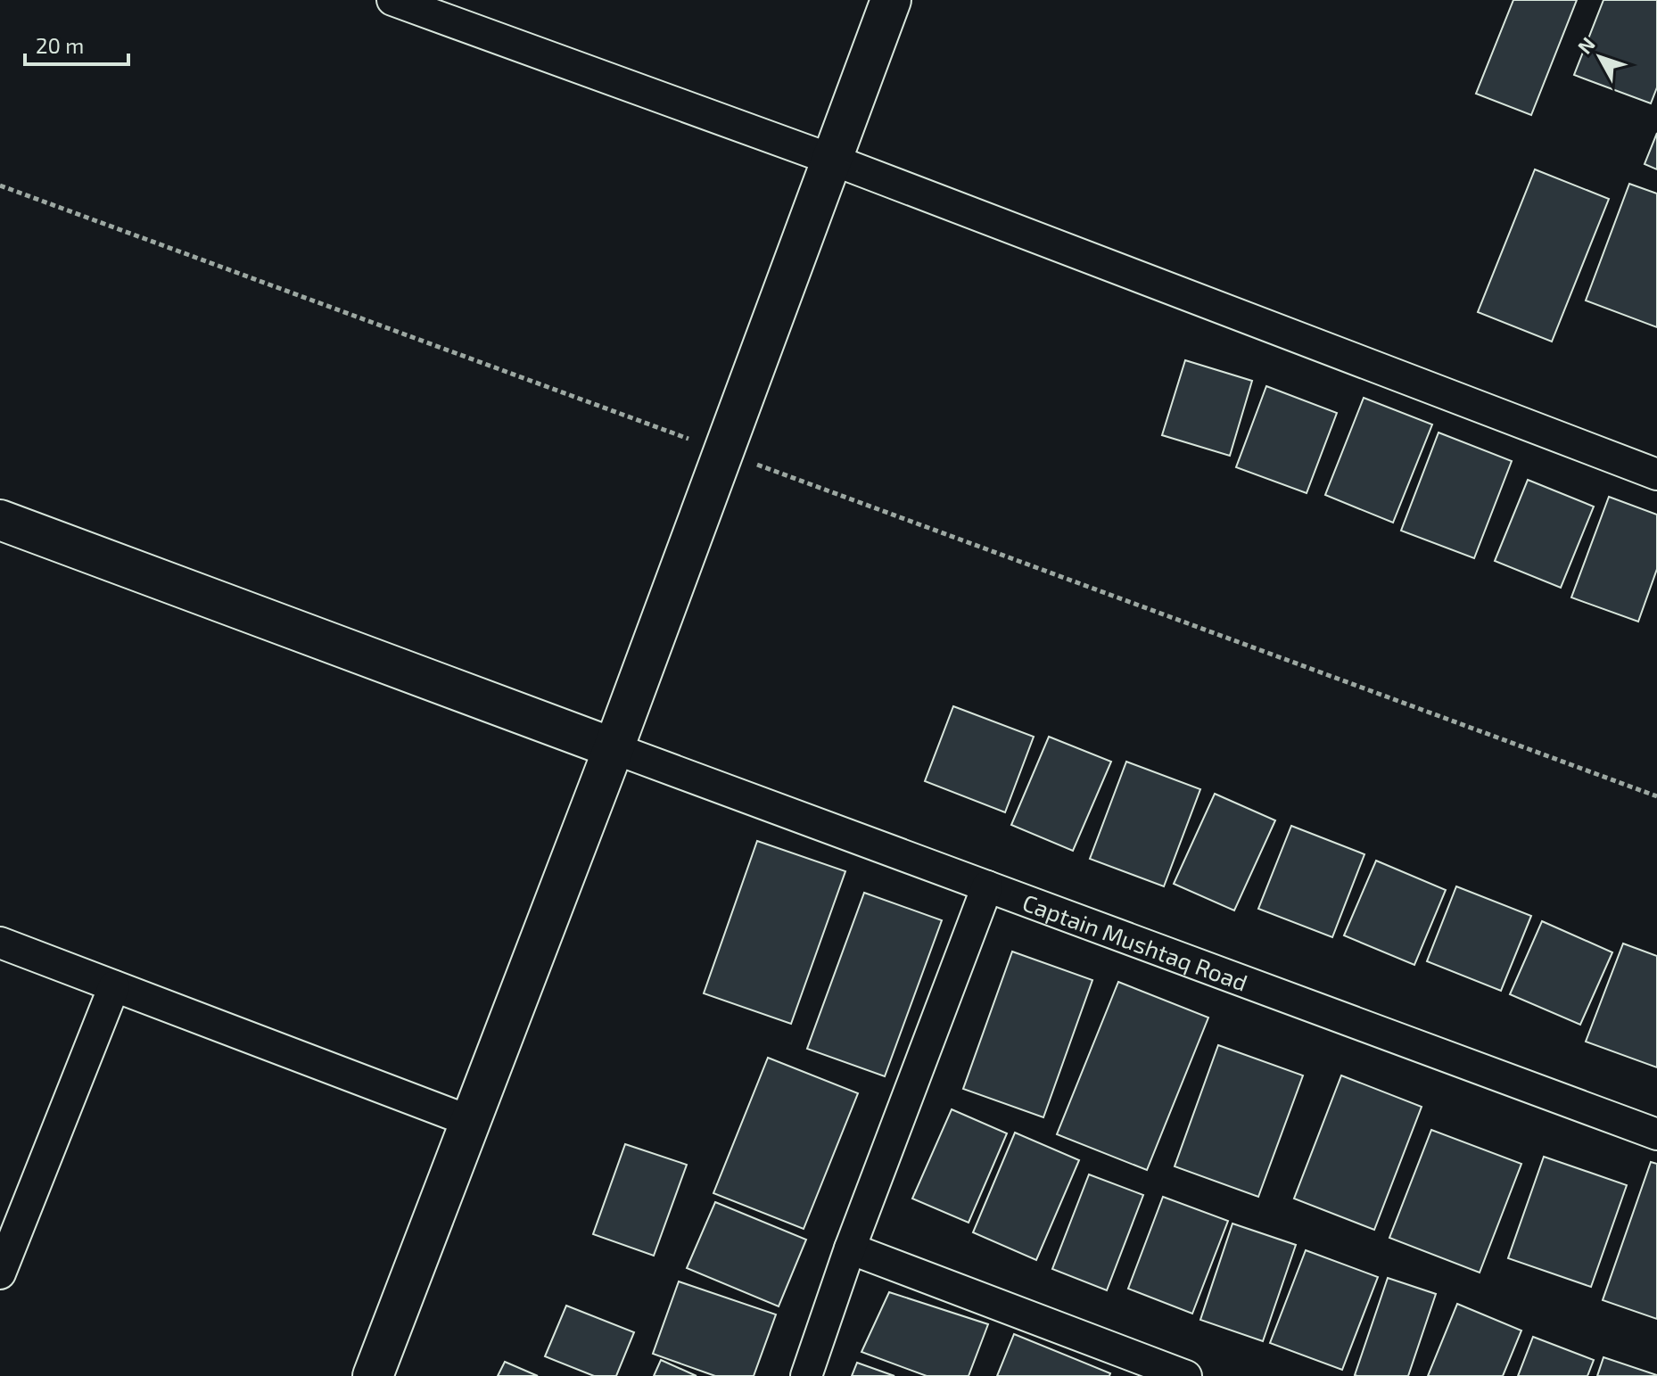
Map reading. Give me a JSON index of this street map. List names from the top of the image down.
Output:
{
  "streets": {
    "street": ["Captain Mushtaq Road"]
  },
  "scale_bar": "20 m",
  "north": "top left"
}
